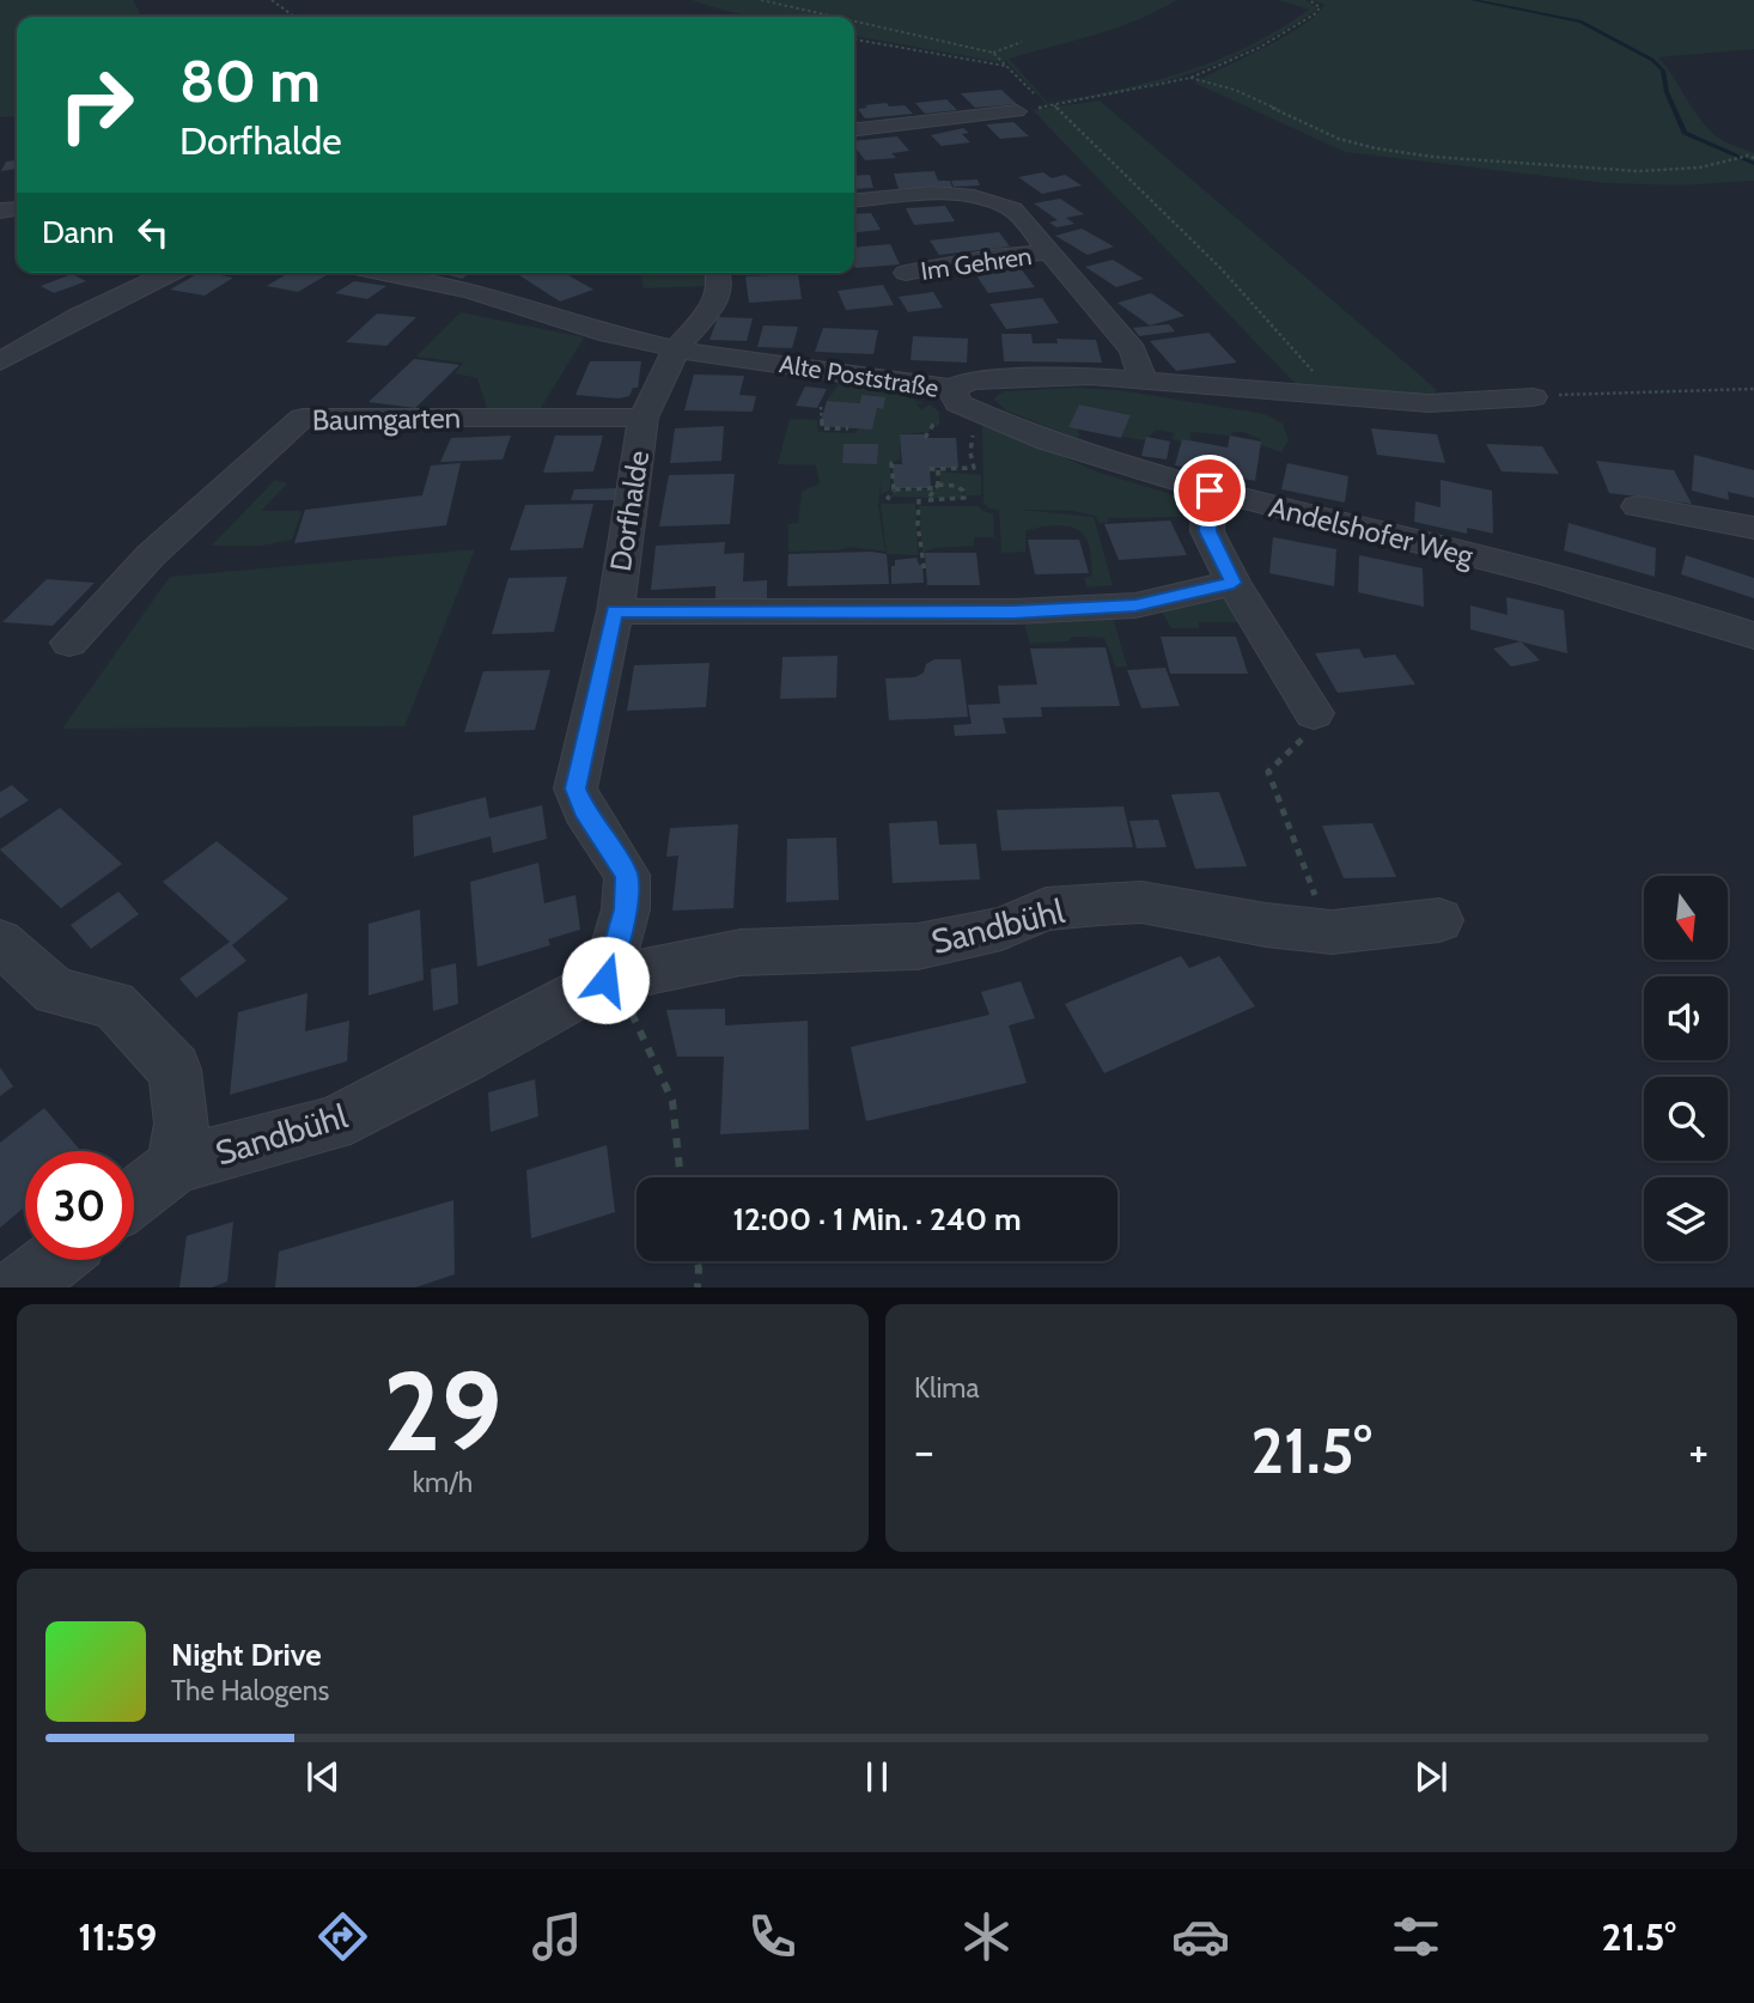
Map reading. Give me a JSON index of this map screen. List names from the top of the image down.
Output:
{
  "streets": {
    "street": [
      "Im Gehren",
      "Alte Poststraße",
      "Baumgarten",
      "Dorfhalde",
      "Andelshofer Weg",
      "Sandbühl"
    ]
  },
  "crossings": [
    ["Im Gehren", "Alte Poststraße"],
    ["Alte Poststraße", "Dorfhalde"],
    ["Alte Poststraße", "Andelshofer Weg"],
    ["Baumgarten", "Dorfhalde"]
  ],
  "north": "bottom",
  "page": {
    "turn": ["80 m", "Dorfhalde"],
    "then": "Dann",
    "limit": "30",
    "trip": "12:00 · 1 Min. · 240 m",
    "tile": [
      ["29", "km/h"],
      "Klima"
    ],
    "heat": ["−", "21.5°", "+"],
    "song": ["Night Drive", "The Halogens"],
    "tabs": ["11:59", "21.5°"]
  }
}
